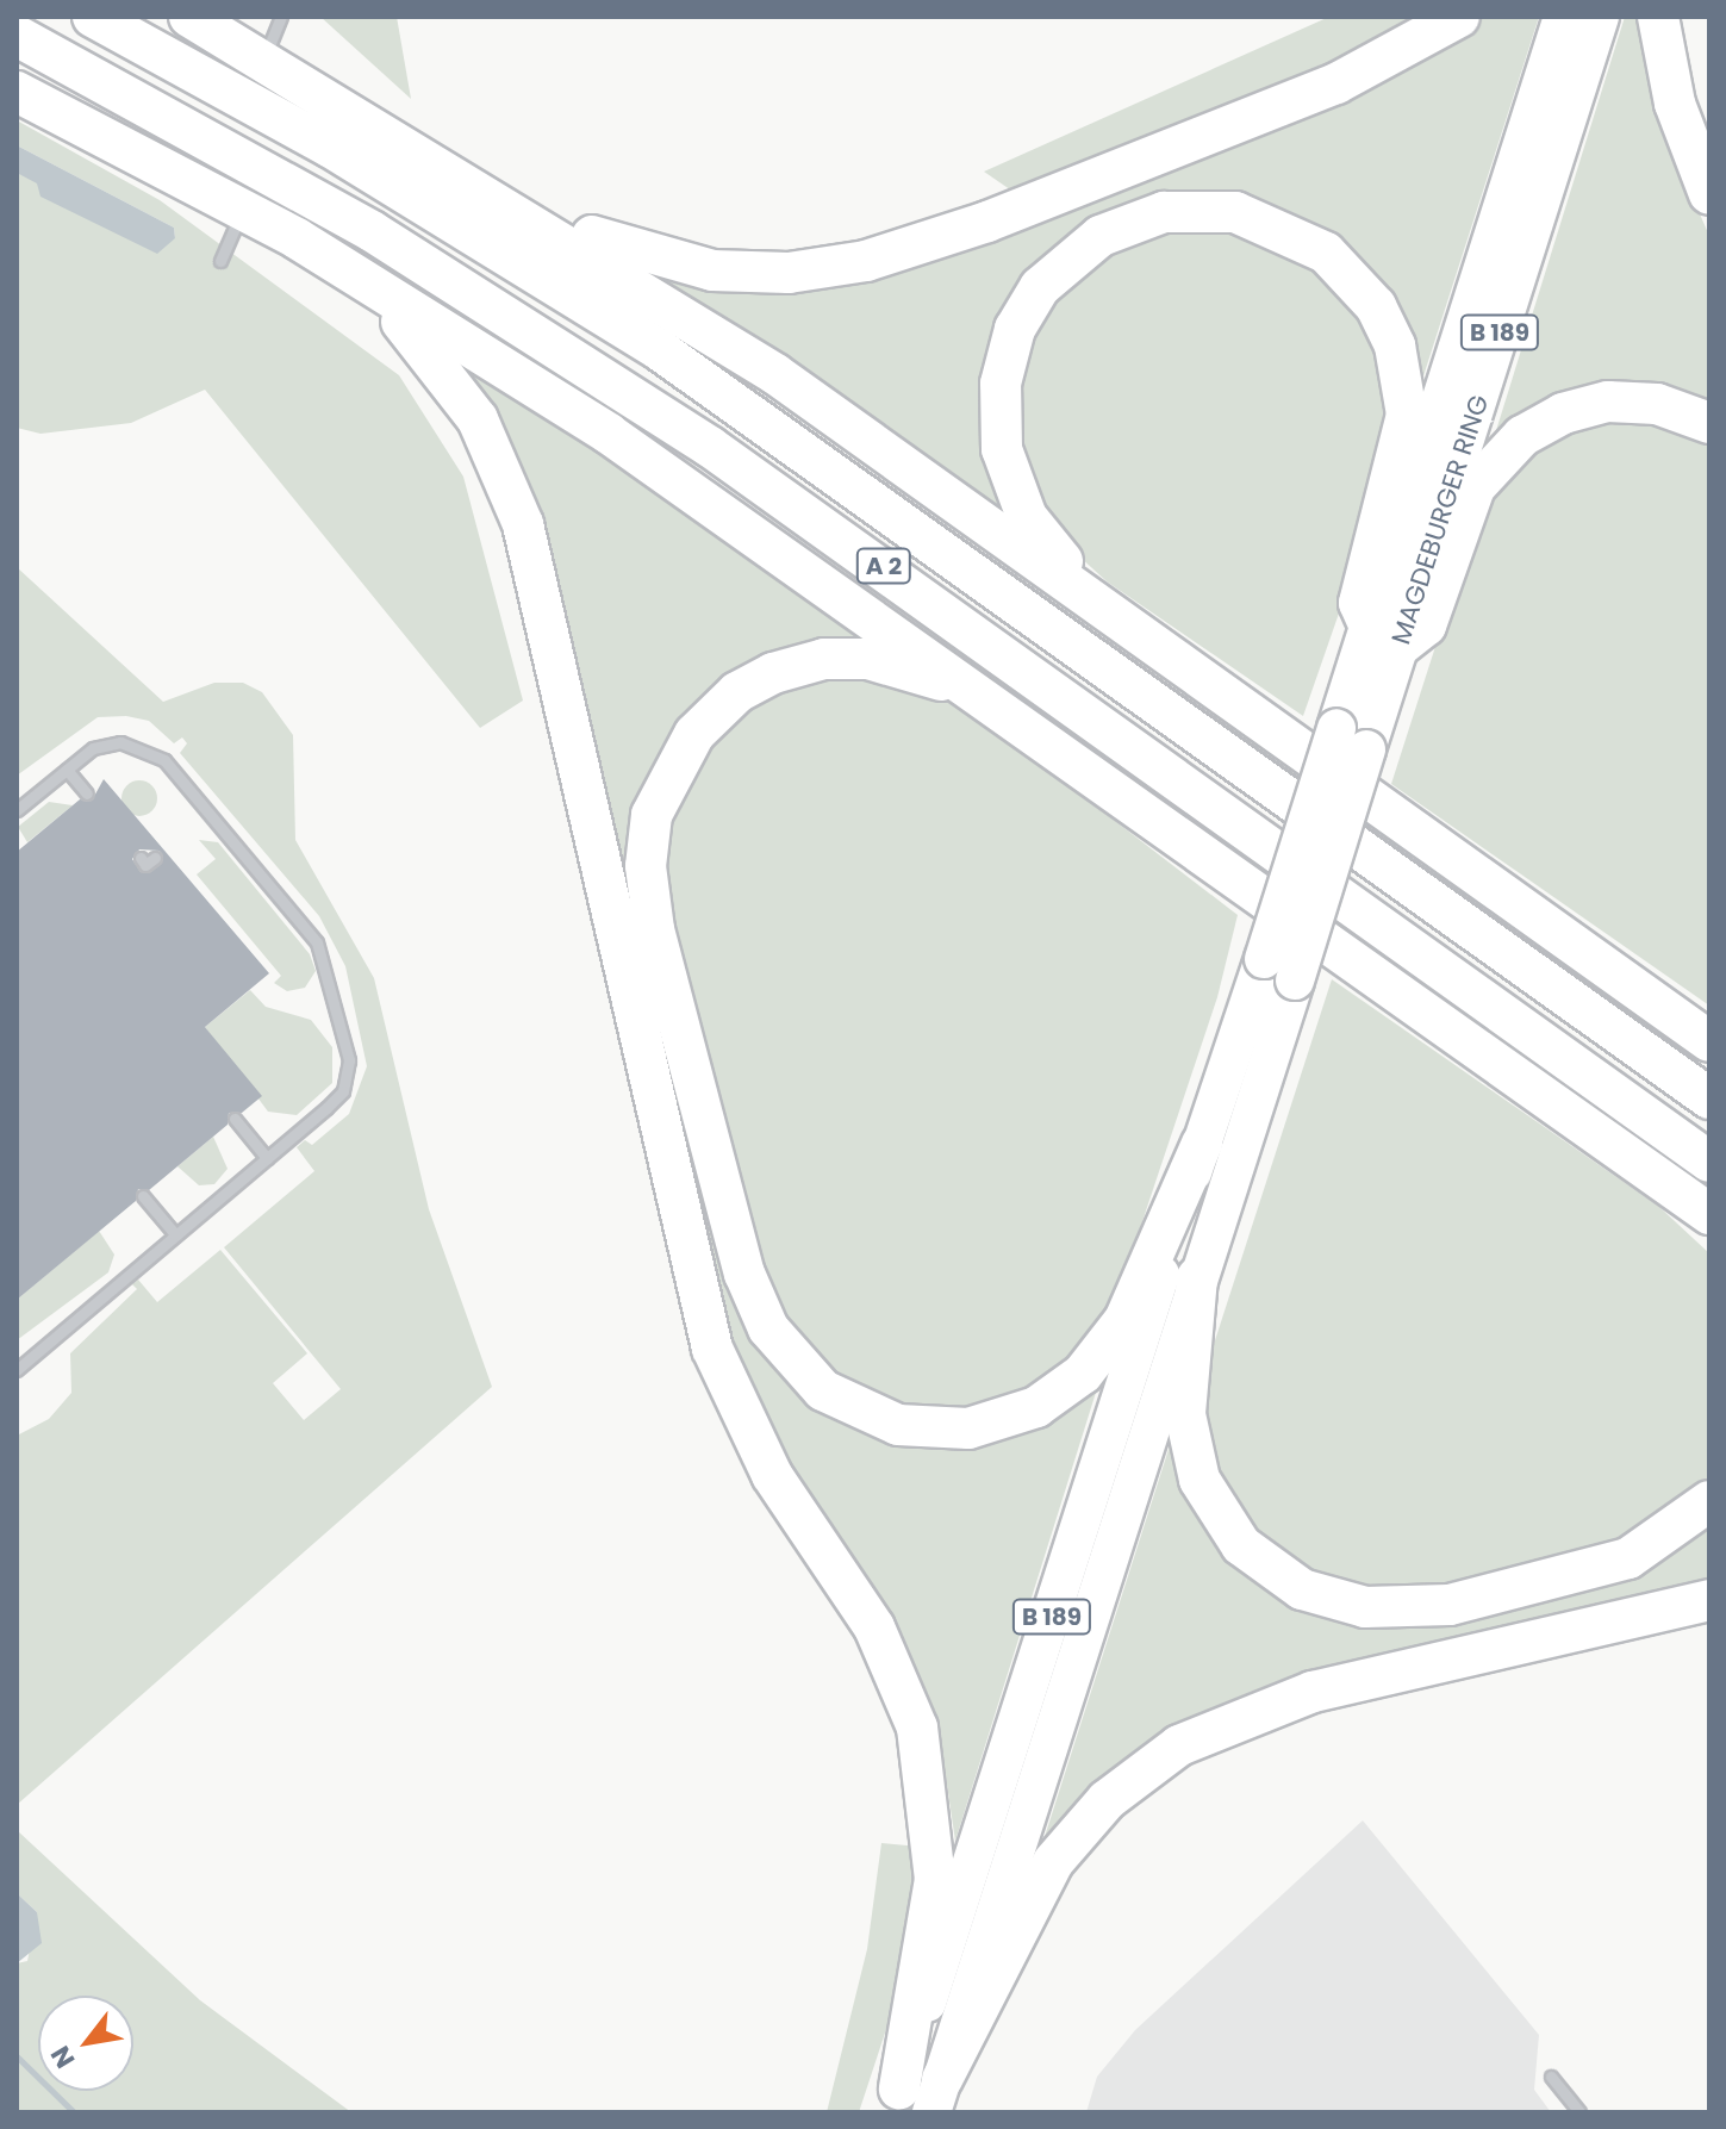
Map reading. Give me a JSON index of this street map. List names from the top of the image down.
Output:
{
  "streets": {
    "highway": ["B 189", "MAGDEBURGER RING", "A 2"]
  },
  "crossings": [
    ["B 189", "MAGDEBURGER RING"]
  ],
  "north": "bottom left"
}
